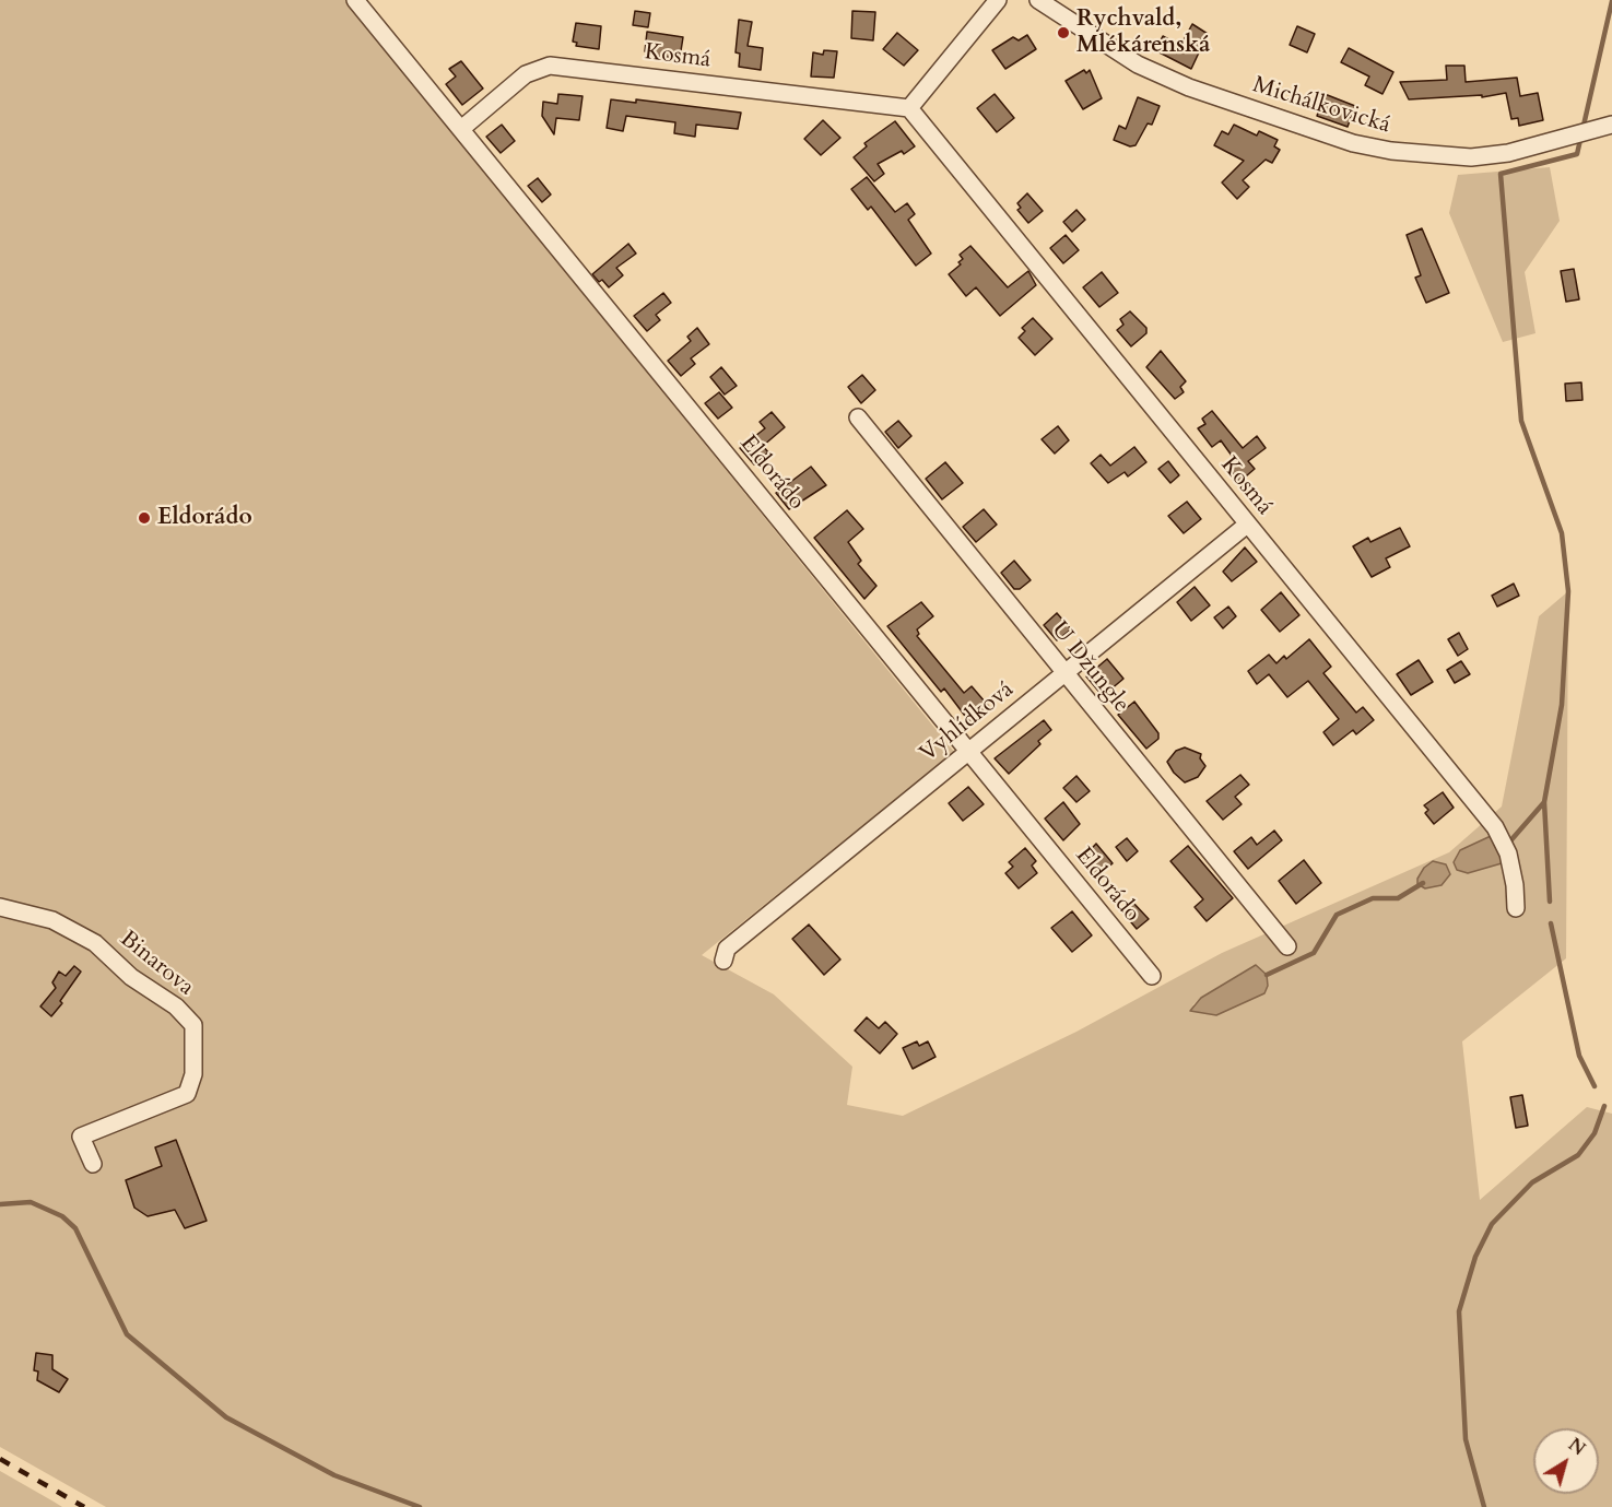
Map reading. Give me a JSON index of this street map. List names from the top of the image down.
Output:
{
  "streets": {
    "street": [
      "Kosmá",
      "Michálkovická",
      "Eldorádo",
      "U Džungle",
      "Vyhlídková",
      "Binarova"
    ]
  },
  "crossings": [
    ["Kosmá", "Eldorádo"],
    ["Kosmá", "Vyhlídková"],
    ["Eldorádo", "Vyhlídková"],
    ["U Džungle", "Vyhlídková"]
  ],
  "places": ["Rychvald, Mlékárenská", "Eldorádo"],
  "north": "top right"
}
